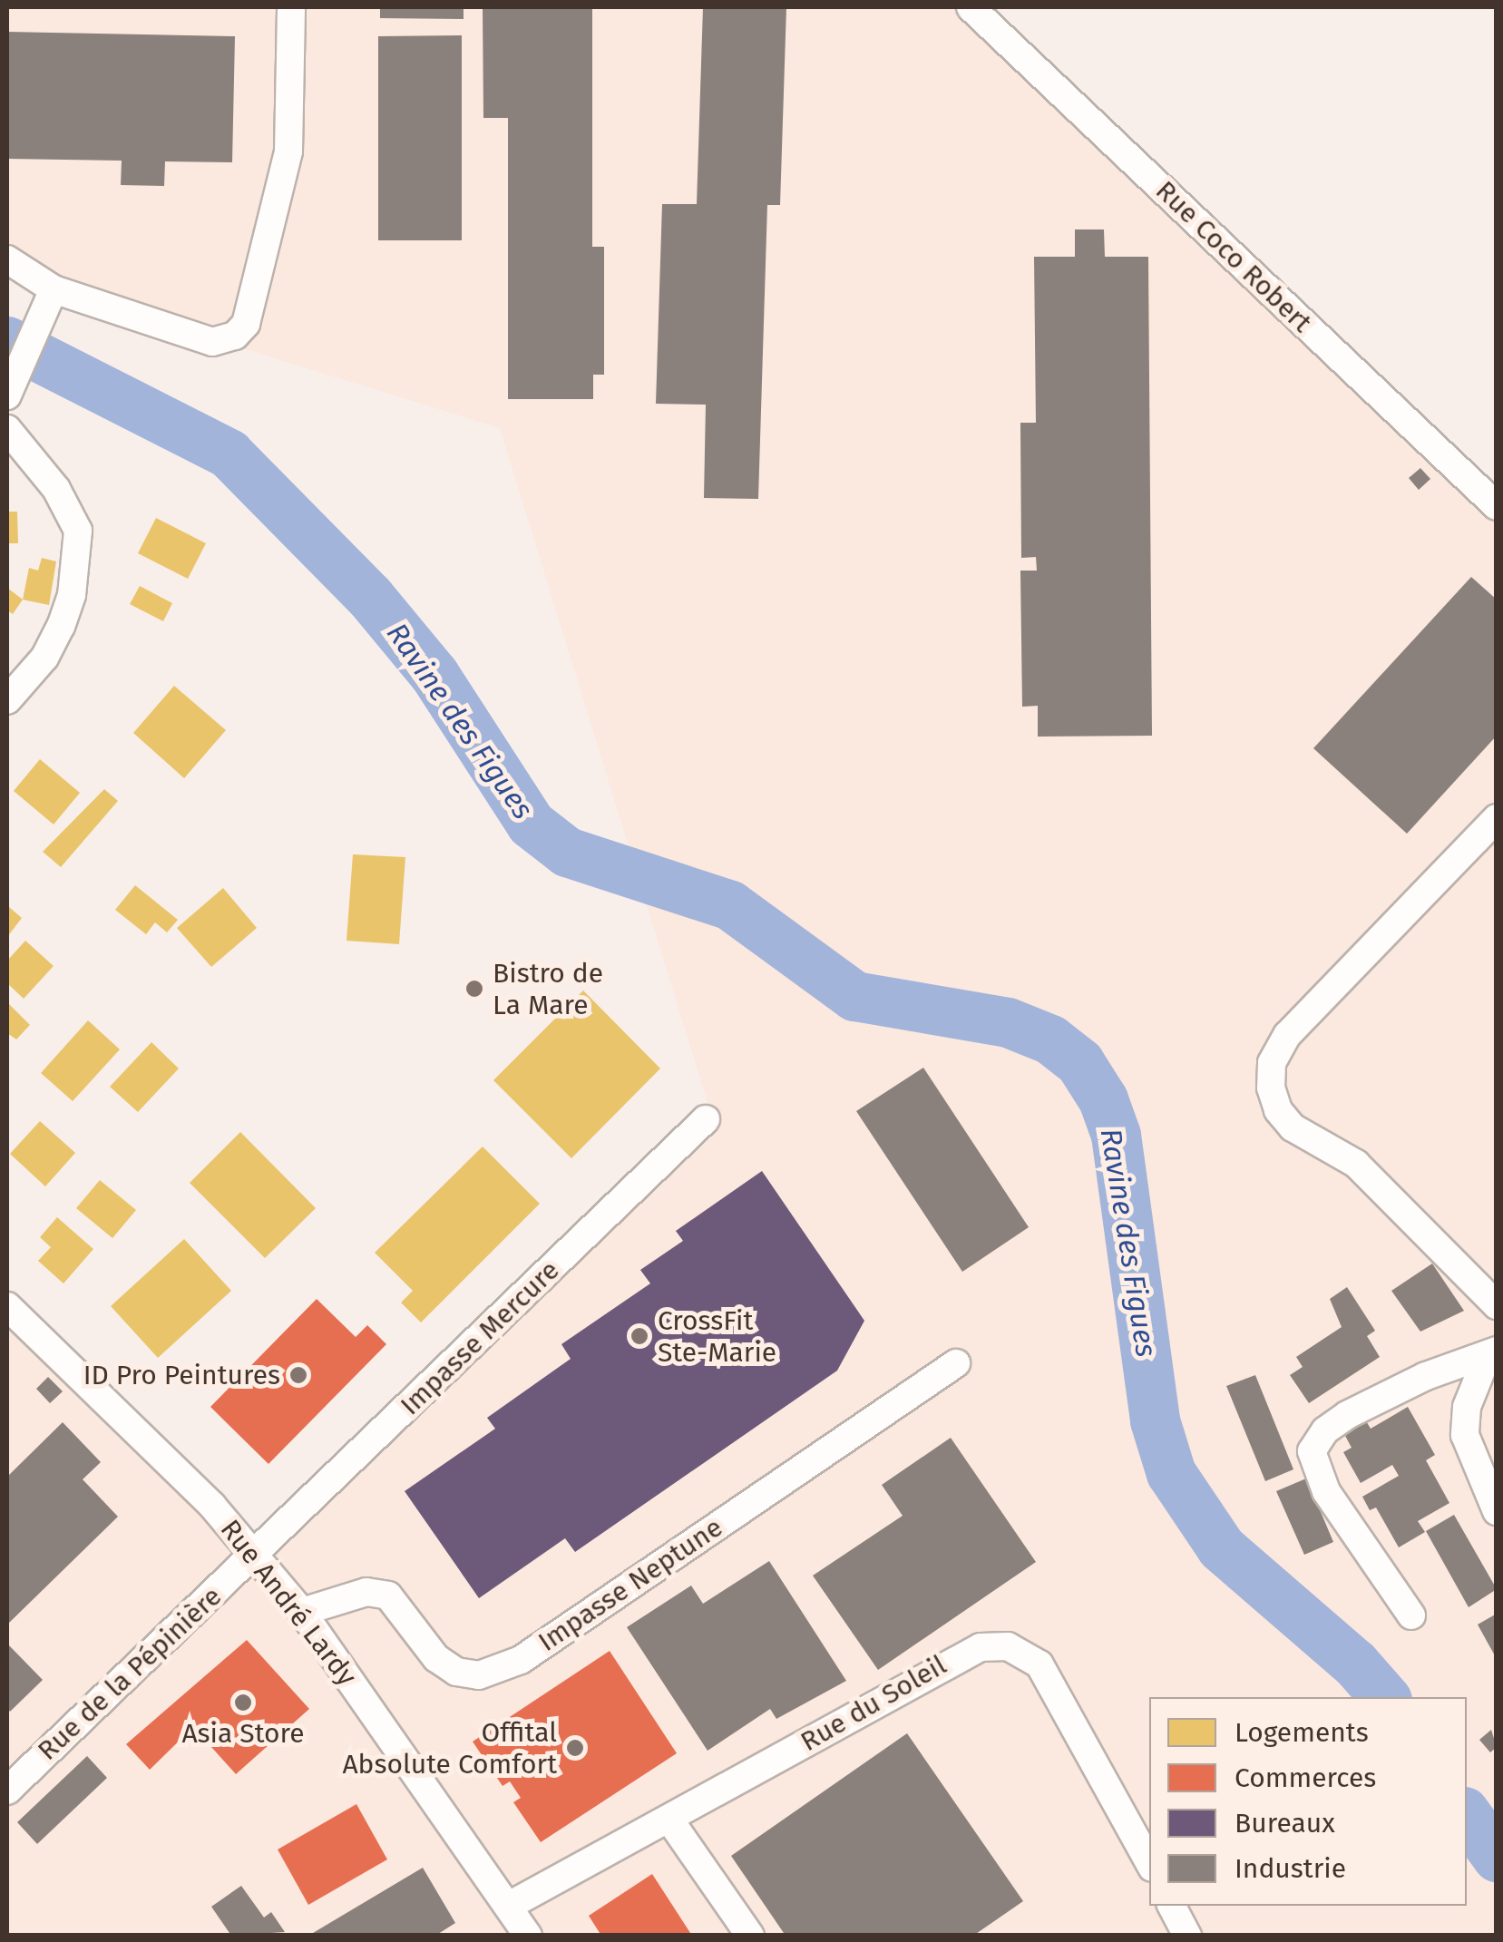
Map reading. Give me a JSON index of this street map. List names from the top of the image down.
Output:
{
  "streets": {
    "street": [
      "Rue Coco Robert",
      "Impasse Mercure",
      "Impasse Neptune",
      "Rue André Lardy",
      "Rue de la Pépinière",
      "Rue du Soleil"
    ]
  },
  "crossings": [
    ["Impasse Mercure", "Rue André Lardy"],
    ["Impasse Mercure", "Rue de la Pépinière"],
    ["Impasse Neptune", "Rue André Lardy"],
    ["Rue André Lardy", "Rue de la Pépinière"],
    ["Rue André Lardy", "Rue du Soleil"]
  ],
  "water": ["Ravine des Figues"],
  "places": [
    "Bistro de La Mare",
    "CrossFit Ste-Marie",
    "ID Pro Peintures",
    "Asia Store",
    "Offital Absolute Comfort"
  ],
  "legend": [
    "Logements",
    "Commerces",
    "Bureaux",
    "Industrie"
  ]
}
